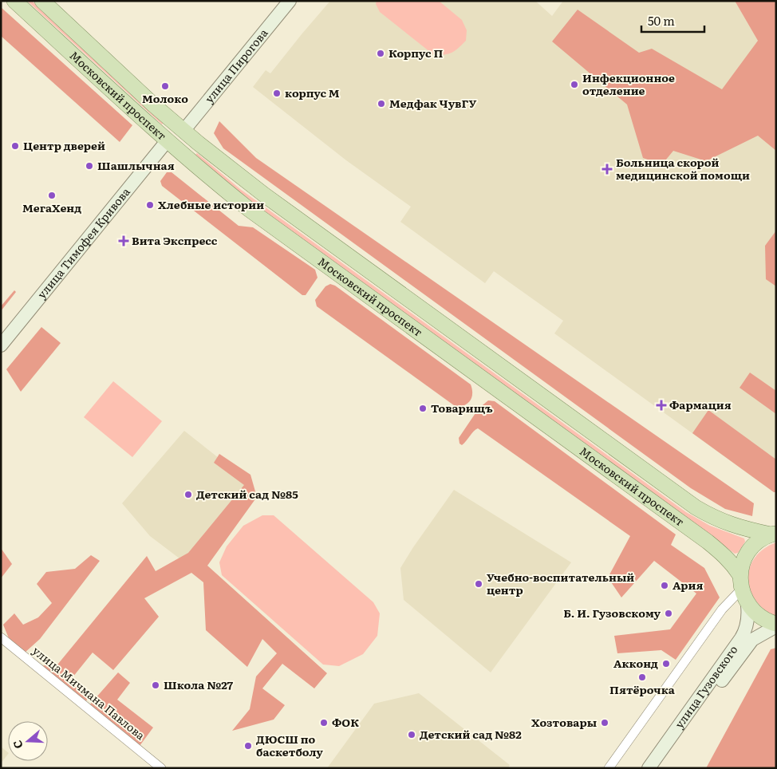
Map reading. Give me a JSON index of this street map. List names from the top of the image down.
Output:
{
  "streets": {
    "main road": [
      "улица Пирогова",
      "Московский проспект",
      "улица Тимофея Кривова",
      "улица Гузовского"
    ],
    "street": ["улица Мичмана Павлова"]
  },
  "crossings": [
    ["улица Пирогова", "Московский проспект"],
    ["Московский проспект", "улица Тимофея Кривова"]
  ],
  "places": {
    "other": [
      "Корпус П",
      "Инфекционное отделение",
      "Молоко",
      "корпус М",
      "Медфак ЧувГУ",
      "Центр дверей",
      "Шашлычная",
      "МегаХенд",
      "Хлебные истории",
      "Товарищъ",
      "Детский сад №85",
      "Учебно-воспитательный центр",
      "Ария",
      "Б. И. Гузовскому",
      "Акконд",
      "Пятёрочка",
      "Школа №27",
      "ФОК",
      "Хозтовары",
      "Детский сад №82",
      "ДЮСШ по баскетболу"
    ],
    "health": ["Больница скорой медицинской помощи", "Вита Экспресс", "Фармация"]
  },
  "scale_bar": "50 m",
  "north": "left"
}
